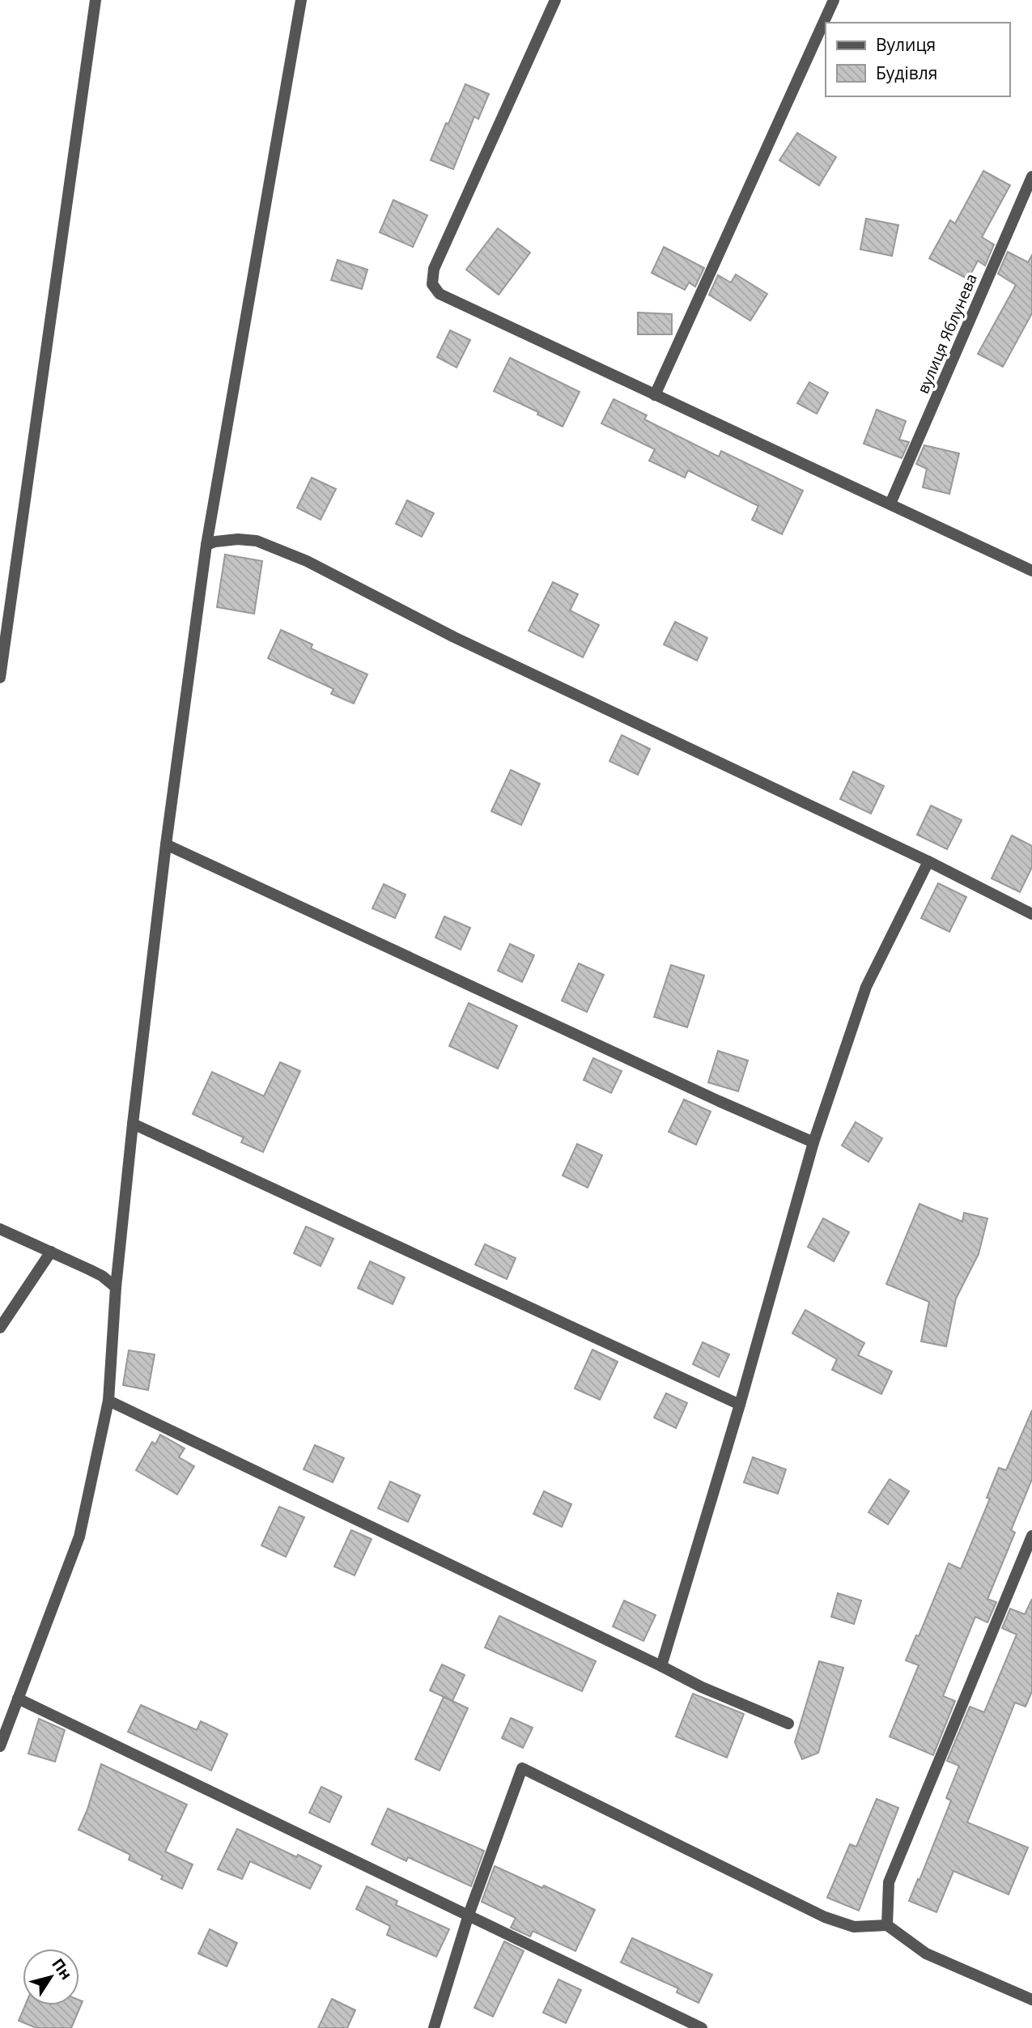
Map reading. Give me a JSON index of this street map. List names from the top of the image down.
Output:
{
  "streets": {
    "street": ["вулиця Яблунева"]
  },
  "legend": ["Вулиця", "Будівля"],
  "north": "top right"
}
